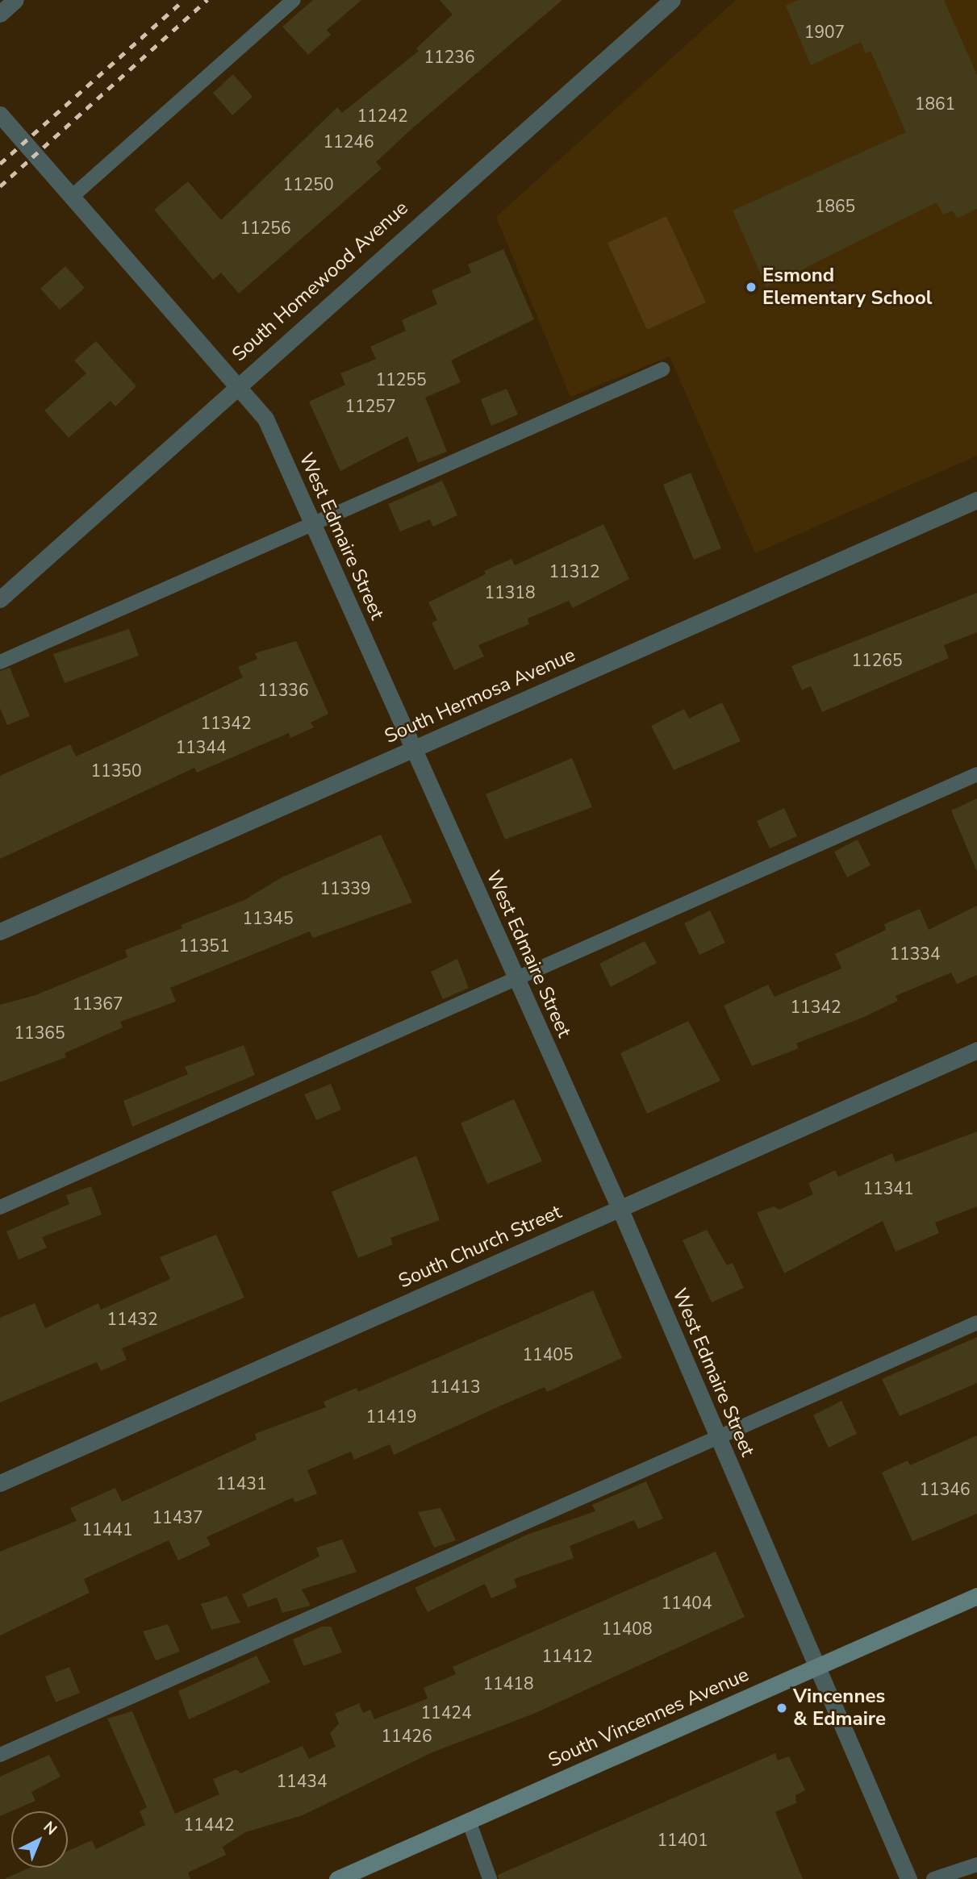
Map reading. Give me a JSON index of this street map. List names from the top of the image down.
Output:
{
  "streets": {
    "main road": ["South Vincennes Avenue"],
    "street": [
      "South Homewood Avenue",
      "West Edmaire Street",
      "South Hermosa Avenue",
      "South Church Street"
    ]
  },
  "crossings": [
    ["South Homewood Avenue", "West Edmaire Street"],
    ["West Edmaire Street", "South Hermosa Avenue"],
    ["West Edmaire Street", "South Church Street"],
    ["West Edmaire Street", "South Vincennes Avenue"]
  ],
  "places": ["Esmond Elementary School", "Vincennes & Edmaire"],
  "house_numbers": [
    "1907",
    "11236",
    "1861",
    "11242",
    "11246",
    "11250",
    "1865",
    "11256",
    "11255",
    "11257",
    "11312",
    "11318",
    "11265",
    "11336",
    "11342",
    "11344",
    "11350",
    "11339",
    "11345",
    "11351",
    "11334",
    "11367",
    "11342",
    "11365",
    "11341",
    "11432",
    "11405",
    "11413",
    "11419",
    "11431",
    "11346",
    "11437",
    "11441",
    "11404",
    "11408",
    "11412",
    "11418",
    "11424",
    "11426",
    "11434",
    "11442",
    "11401"
  ],
  "north": "top right"
}
